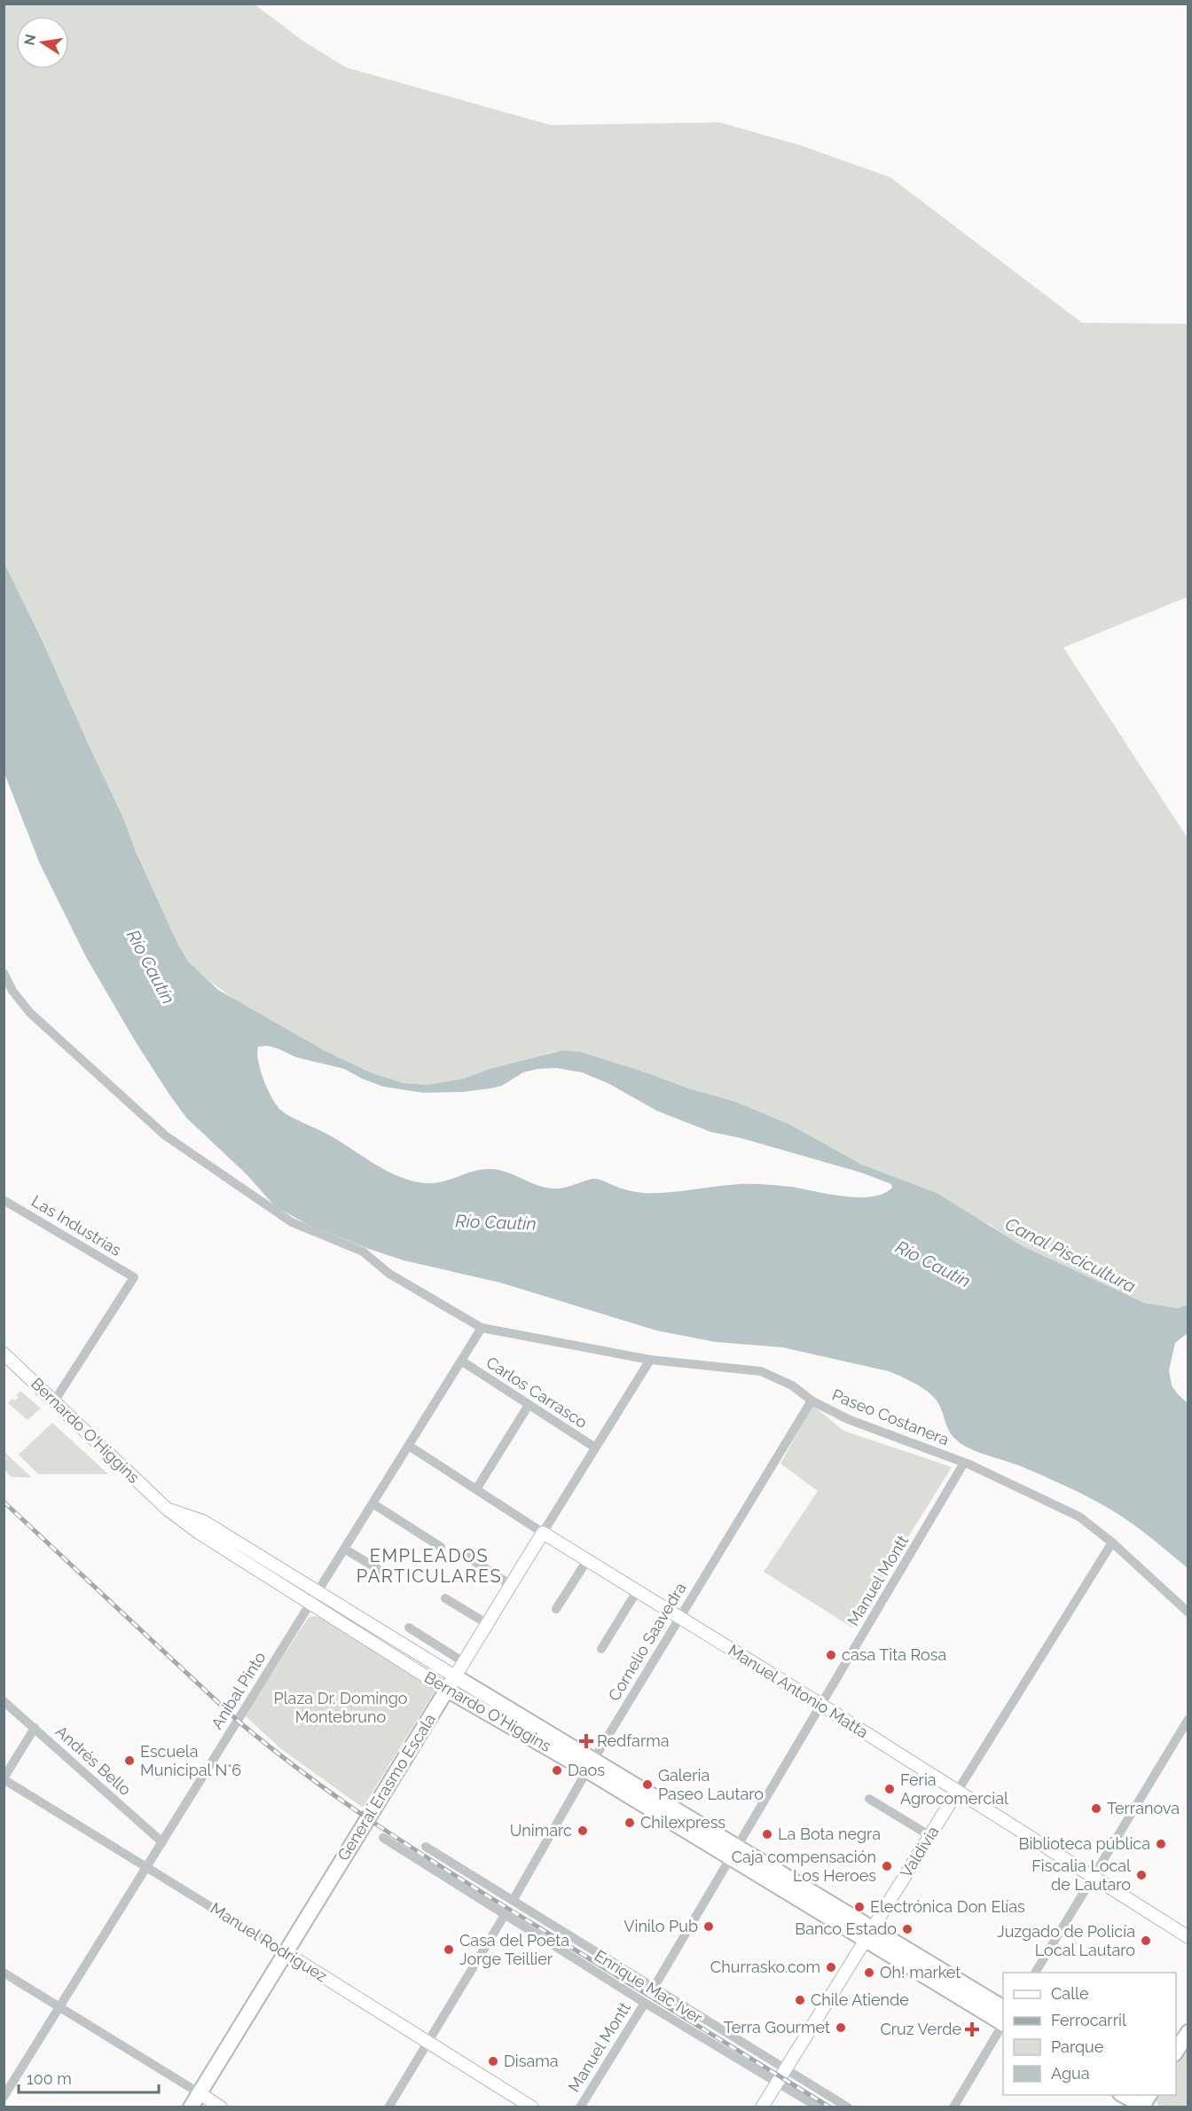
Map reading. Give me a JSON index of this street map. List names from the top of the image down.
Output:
{
  "streets": {
    "main road": ["Bernardo O'Higgins", "General Erasmo Escala"],
    "street": [
      "Las Industrias",
      "Carlos Carrasco",
      "Paseo Costanera",
      "Manuel Montt",
      "Cornelio Saavedra",
      "Aníbal Pinto",
      "Manuel Antonio Matta",
      "Andrés Bello",
      "Valdivia",
      "Manuel Rodríguez",
      "Enrique Mac Iver"
    ]
  },
  "crossings": [
    ["Las Industrias", "Bernardo O'Higgins"],
    ["Carlos Carrasco", "Aníbal Pinto"],
    ["Carlos Carrasco", "General Erasmo Escala"],
    ["Paseo Costanera", "Manuel Montt"],
    ["Paseo Costanera", "Cornelio Saavedra"],
    ["Paseo Costanera", "Aníbal Pinto"],
    ["Paseo Costanera", "General Erasmo Escala"],
    ["Paseo Costanera", "Valdivia"],
    ["Bernardo O'Higgins", "Manuel Montt"],
    ["Bernardo O'Higgins", "Cornelio Saavedra"],
    ["Bernardo O'Higgins", "Aníbal Pinto"],
    ["Bernardo O'Higgins", "General Erasmo Escala"],
    ["Bernardo O'Higgins", "Valdivia"],
    ["Manuel Montt", "Manuel Antonio Matta"],
    ["Manuel Montt", "Enrique Mac Iver"],
    ["Cornelio Saavedra", "Manuel Antonio Matta"],
    ["Cornelio Saavedra", "Enrique Mac Iver"],
    ["Aníbal Pinto", "Manuel Antonio Matta"],
    ["Aníbal Pinto", "Andrés Bello"],
    ["Aníbal Pinto", "Manuel Rodríguez"],
    ["Manuel Antonio Matta", "General Erasmo Escala"],
    ["Manuel Antonio Matta", "Valdivia"],
    ["General Erasmo Escala", "Manuel Rodríguez"],
    ["Valdivia", "Enrique Mac Iver"]
  ],
  "districts": ["EMPLEADOS PARTICULARES"],
  "water": ["Río Cautín", "Canal Piscicultura"],
  "parks": ["Plaza Dr. Domingo Montebruno"],
  "places": {
    "other": [
      "casa Tita Rosa",
      "Escuela Municipal N°6",
      "Daos",
      "Galeria Paseo Lautaro",
      "Feria Agrocomercial",
      "Terranova",
      "Chilexpress",
      "Unimarc",
      "La Bota negra",
      "Biblioteca pública",
      "Caja compensación Los Heroes",
      "Fiscalia Local de Lautaro",
      "Electrónica Don Elías",
      "Vinilo Pub",
      "Banco Estado",
      "Juzgado de Policía Local Lautaro",
      "Casa del Poeta Jorge Teillier",
      "Churrasko.com",
      "Oh! market",
      "Chile Atiende",
      "Terra Gourmet",
      "Disama"
    ],
    "health": ["Redfarma", "Cruz Verde"]
  },
  "legend": [
    "Calle",
    "Ferrocarril",
    "Parque",
    "Agua"
  ],
  "scale_bar": "100 m",
  "north": "left"
}
